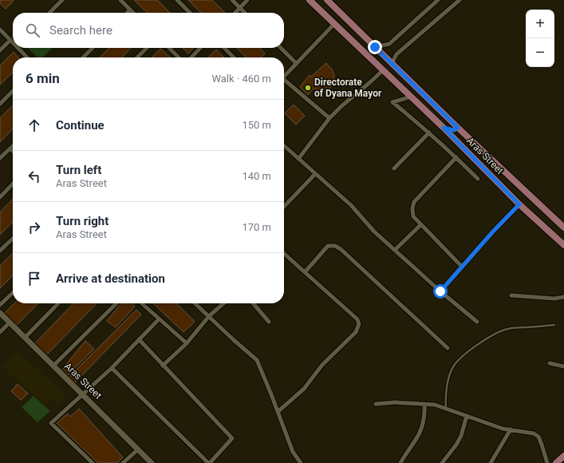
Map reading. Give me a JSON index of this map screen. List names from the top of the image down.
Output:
{
  "streets": {
    "main road": ["Aras Street"]
  },
  "places": ["Directorate of Dyana Mayor"],
  "page": {
    "map_buttons": ["+", "−"],
    "search": "Search here",
    "heading": ["6 min", "Walk · 460 m"],
    "list": [
      ["Continue", "150 m"],
      ["Turn left", "Aras Street", "140 m"],
      ["Turn right", "Aras Street", "170 m"],
      "Arrive at destination"
    ]
  }
}
